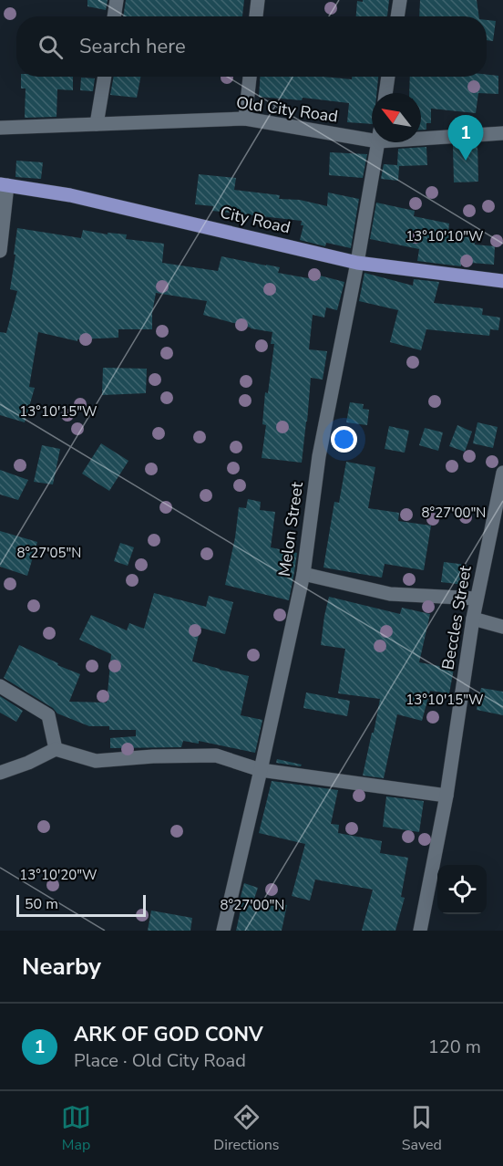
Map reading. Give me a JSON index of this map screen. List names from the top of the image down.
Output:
{
  "streets": {
    "main road": ["City Road"],
    "street": ["Old City Road", "Melon Street", "Beccles Street"]
  },
  "crossings": [
    ["City Road", "Melon Street"]
  ],
  "scale_bar": "50 m",
  "north": "top left",
  "page": {
    "search": "Search here",
    "pins": "1",
    "scale": "50 m",
    "heading": "Nearby",
    "list": [
      {
        "mark": "1",
        "name": "ARK OF GOD CONV",
        "note": "Place · Old City Road",
        "value": "120 m"
      }
    ],
    "nav": ["Map", "Directions", "Saved"]
  },
  "coordinates": [
    "13°10'10\"W",
    "13°10'15\"W",
    "8°27'00\"N",
    "8°27'05\"N",
    "13°10'20\"W"
  ]
}
